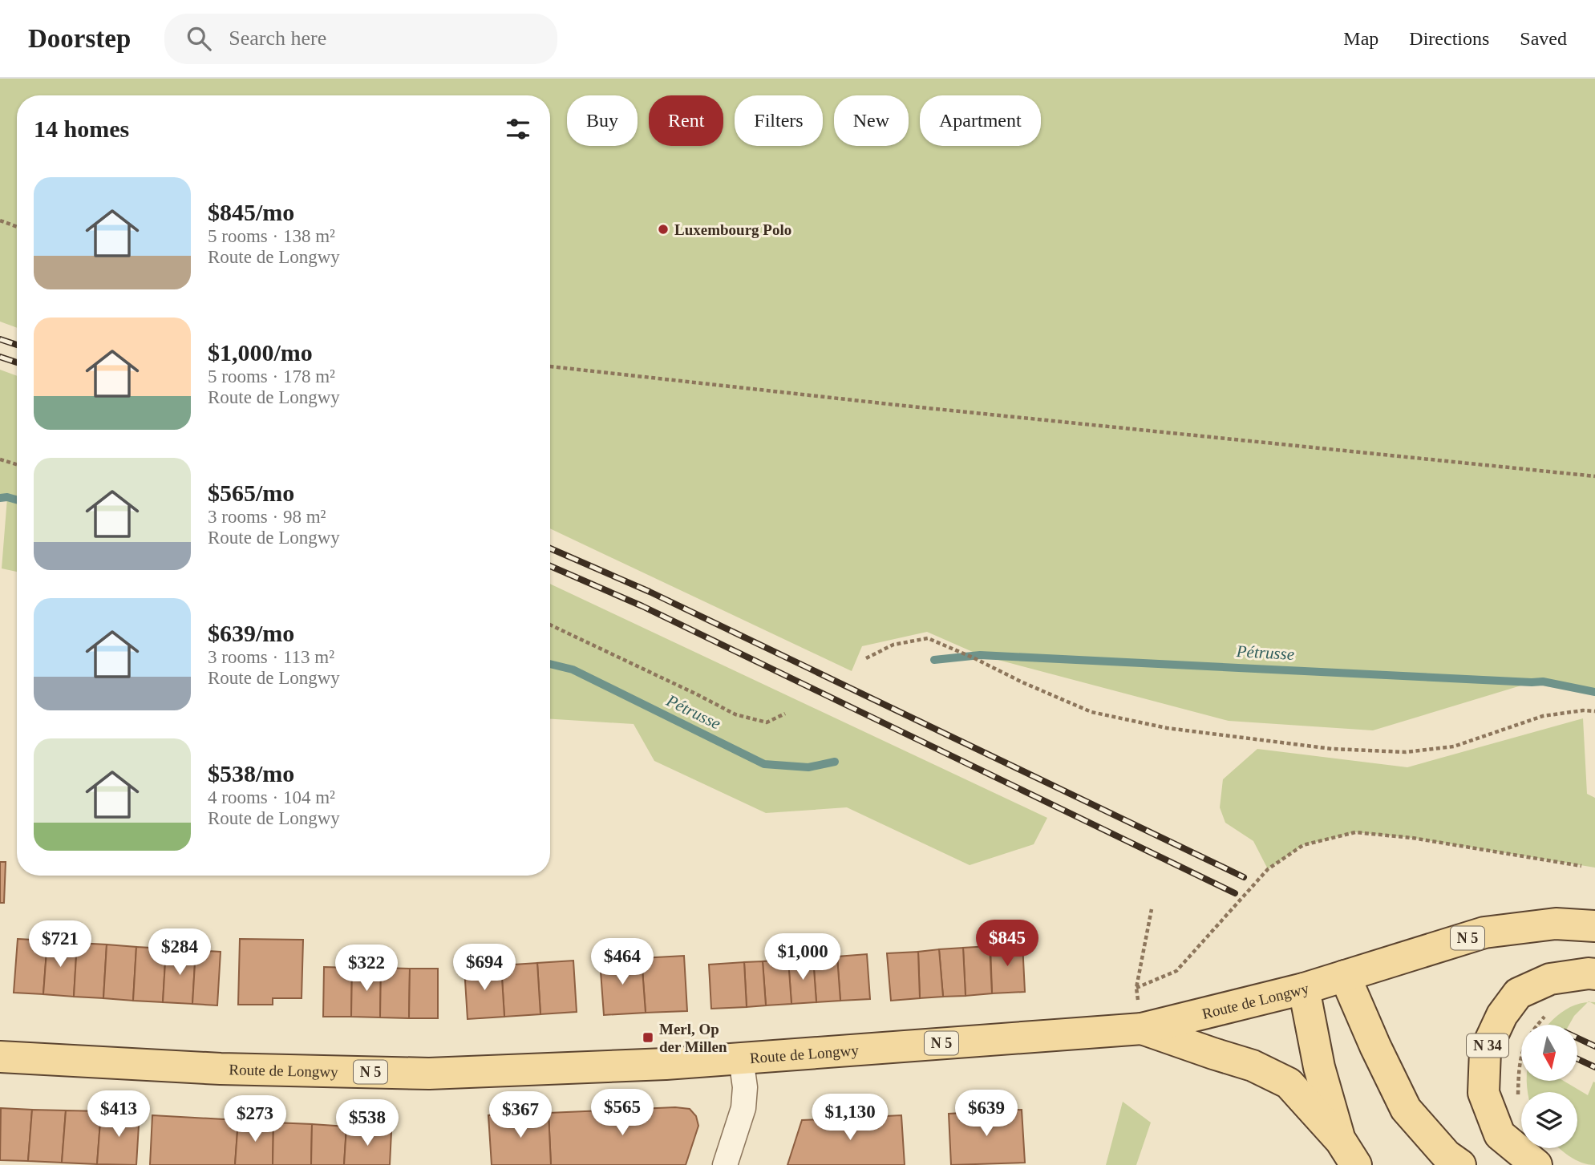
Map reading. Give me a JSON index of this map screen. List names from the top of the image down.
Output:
{
  "streets": {
    "main road": ["N 5", "Route de Longwy", "N 34"]
  },
  "water": ["Pétrusse"],
  "places": {
    "other": ["Luxembourg Polo"],
    "transit": ["Merl, Op der Millen"]
  },
  "north": "bottom",
  "page": {
    "header": "Doorstep",
    "search": "Search here",
    "nav": ["Map", "Directions", "Saved"],
    "chip": [
      "Buy",
      "Rent",
      "Filters",
      "New",
      "Apartment"
    ],
    "heading": "14 homes",
    "list": [
      {
        "name": "$845/mo",
        "note": "5 rooms · 138 m² · Route de Longwy"
      },
      {
        "name": "$1,000/mo",
        "note": "5 rooms · 178 m² · Route de Longwy"
      },
      {
        "name": "$565/mo",
        "note": "3 rooms · 98 m² · Route de Longwy"
      },
      {
        "name": "$639/mo",
        "note": "3 rooms · 113 m² · Route de Longwy"
      },
      {
        "name": "$538/mo",
        "note": "4 rooms · 104 m² · Route de Longwy"
      }
    ],
    "price": [
      "$845",
      "$721",
      "$284",
      "$1,000",
      "$464",
      "$694",
      "$322",
      "$565",
      "$639",
      "$413",
      "$367",
      "$1,130",
      "$273",
      "$538"
    ]
  }
}
